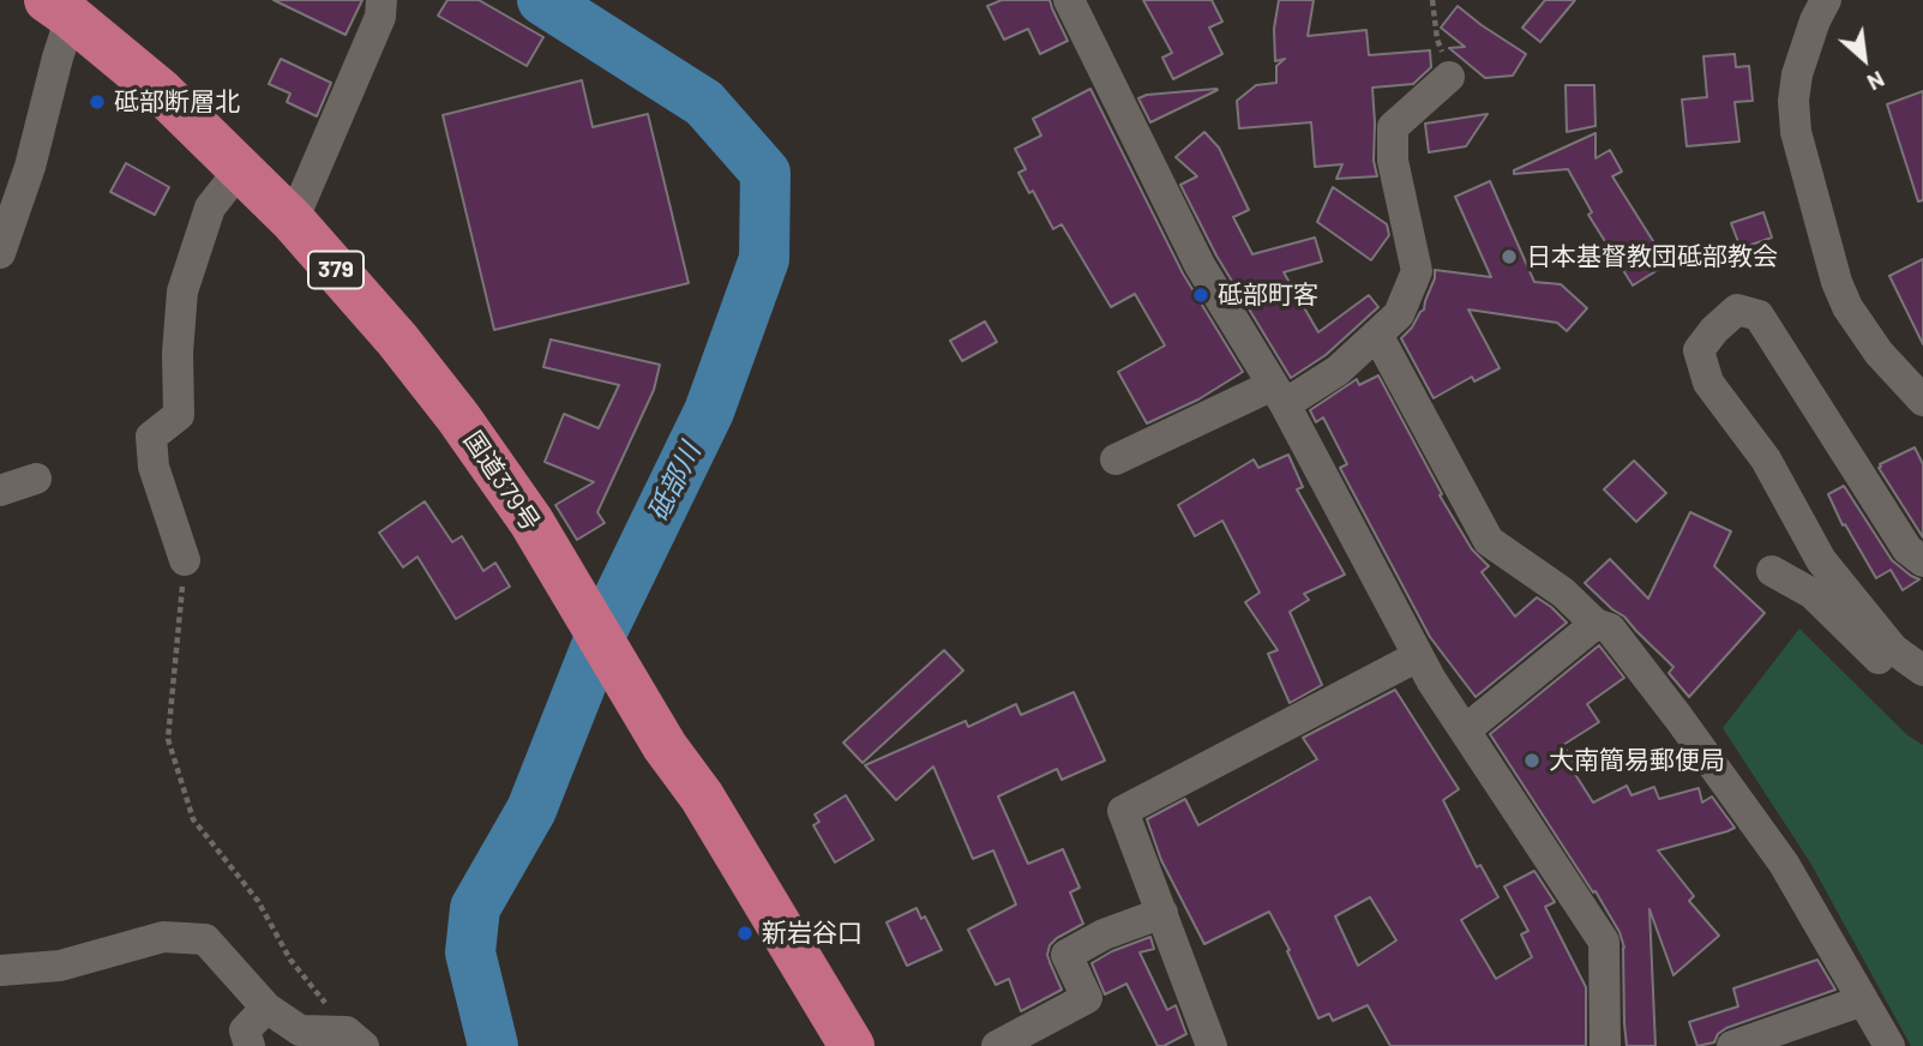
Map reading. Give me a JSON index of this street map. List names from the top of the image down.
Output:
{
  "streets": {
    "highway": ["379", "国道379号"]
  },
  "water": ["砥部川"],
  "places": [
    "砥部断層北",
    "日本基督教団砥部教会",
    "砥部町客",
    "大南簡易郵便局",
    "新岩谷口"
  ],
  "north": "bottom right"
}
